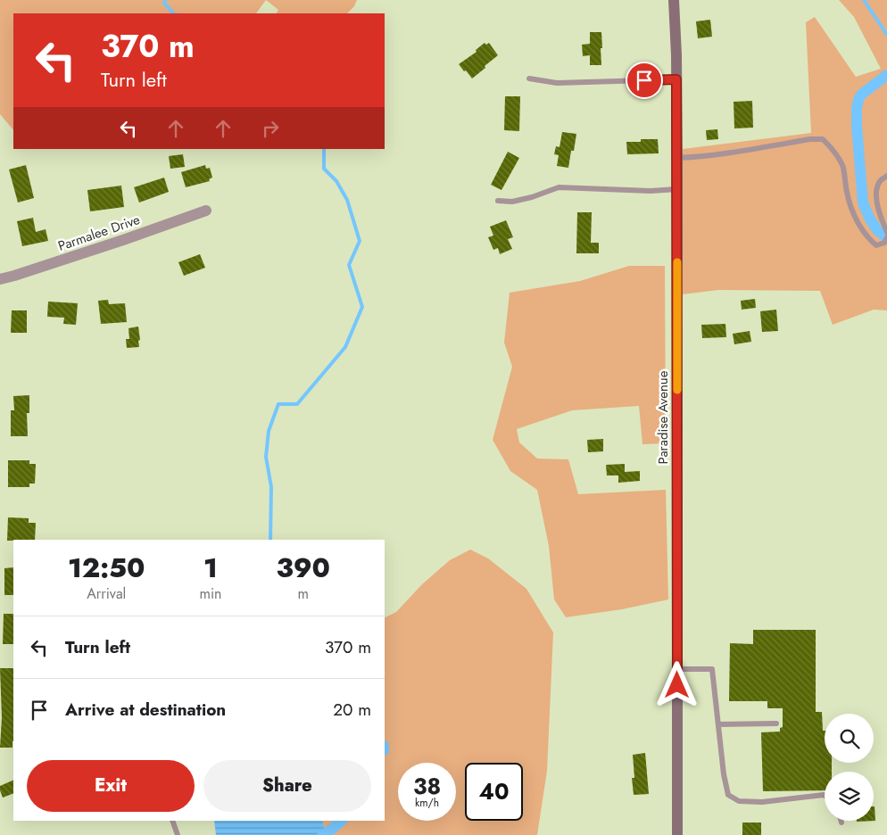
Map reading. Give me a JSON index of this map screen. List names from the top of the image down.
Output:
{
  "streets": {
    "street": ["Parmalee Drive", "Paradise Avenue"]
  },
  "page": {
    "turn": ["370 m", "Turn left"],
    "eta": [
      "12:50",
      "Arrival",
      "1",
      "min",
      "390",
      "m"
    ],
    "list": [
      {
        "name": "Turn left",
        "value": "370 m"
      },
      {
        "name": "Arrive at destination",
        "value": "20 m"
      }
    ],
    "buttons": ["Exit", "Share"],
    "speed": "38 km/h",
    "limit": "40"
  }
}
